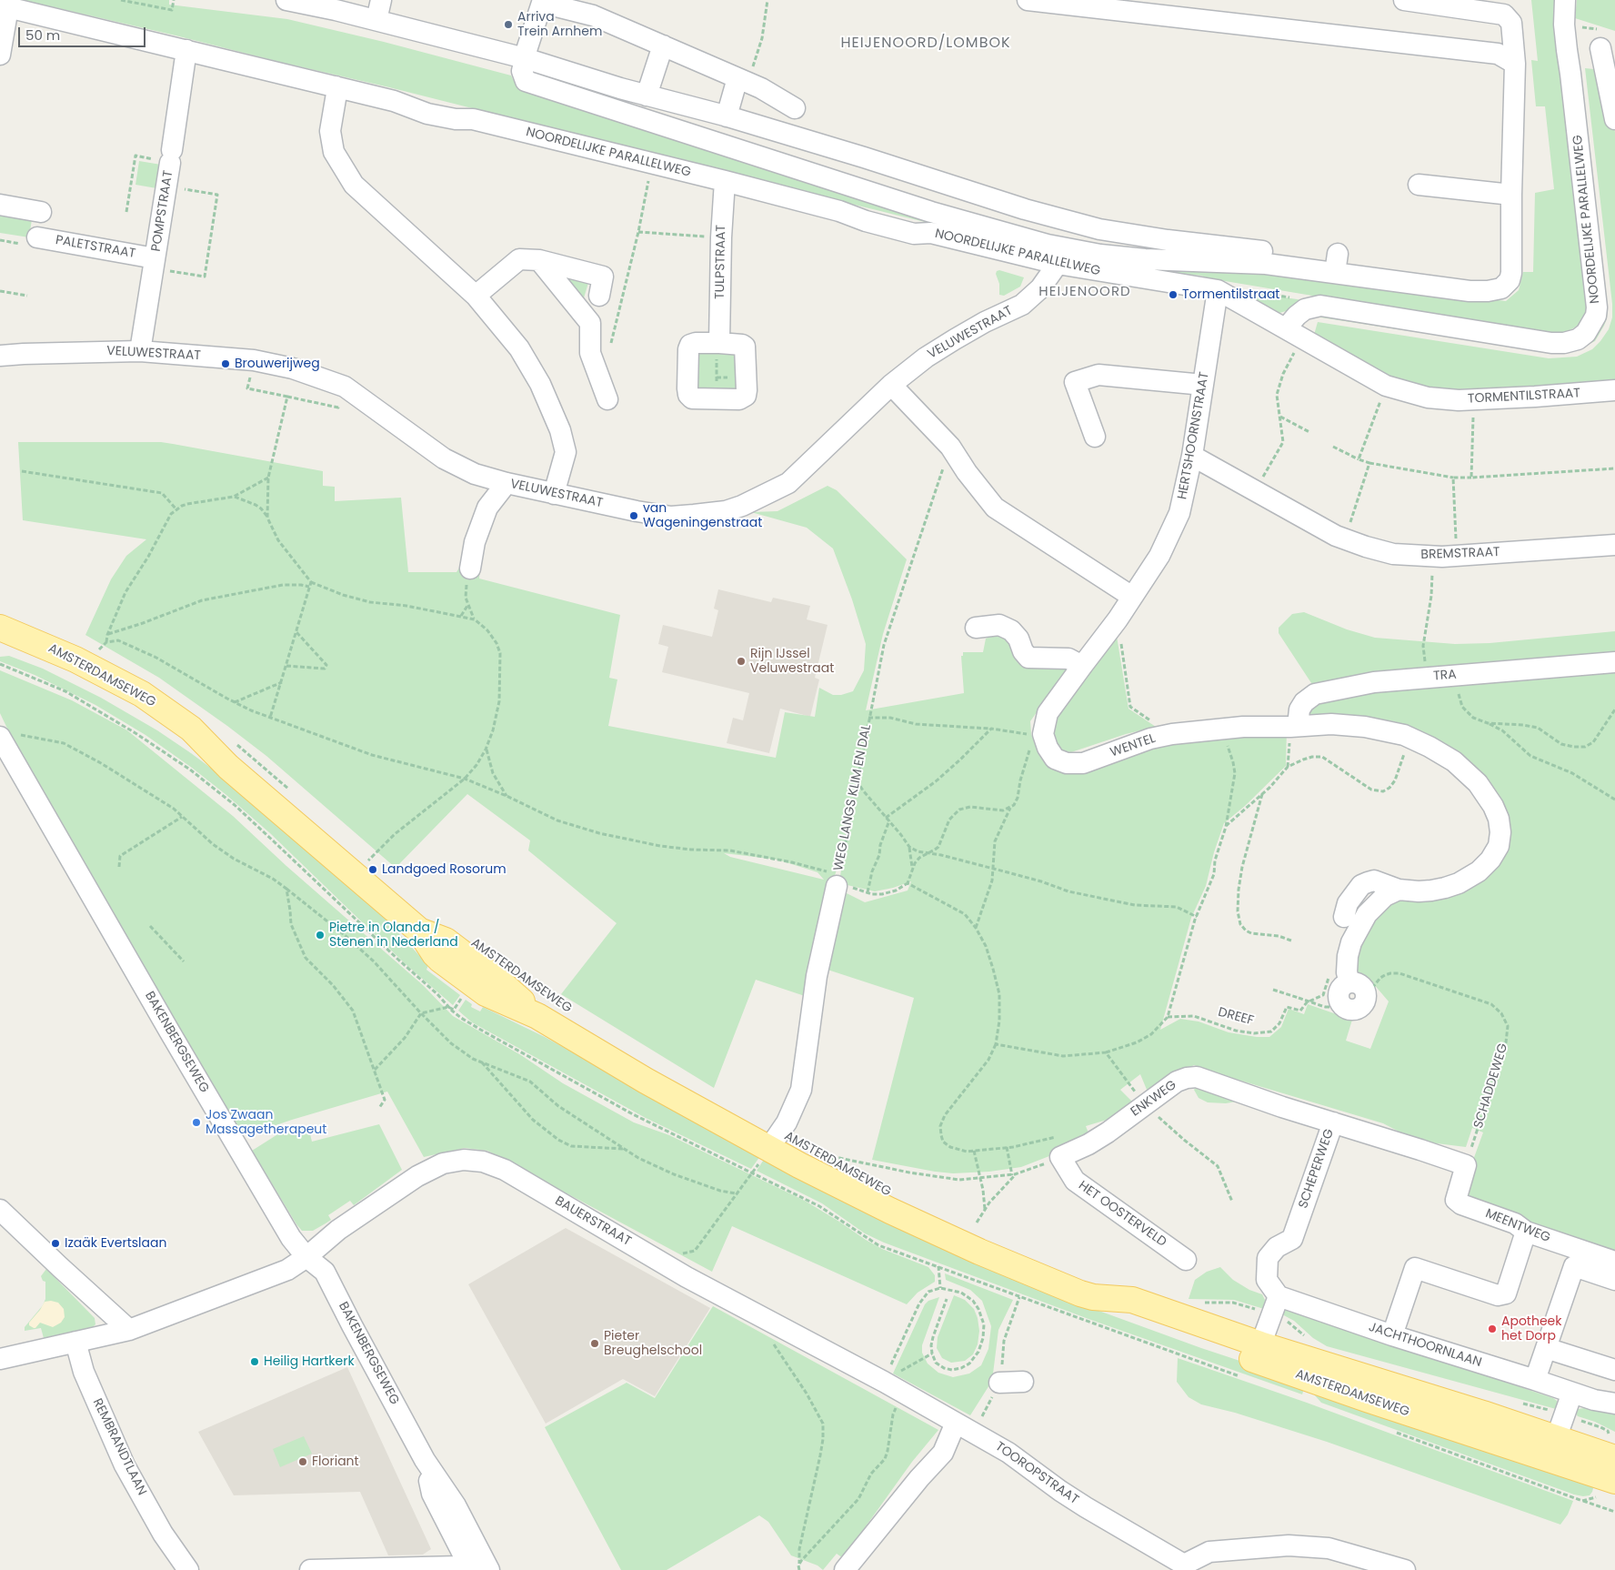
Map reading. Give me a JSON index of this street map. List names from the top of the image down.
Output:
{
  "streets": {
    "main road": ["AMSTERDAMSEWEG"],
    "street": [
      "NOORDELIJKE PARALLELWEG",
      "POMPSTRAAT",
      "PALETSTRAAT",
      "TULPSTRAAT",
      "VELUWESTRAAT",
      "TORMENTILSTRAAT",
      "HERTSHOORNSTRAAT",
      "BREMSTRAAT",
      "TRA",
      "WENTEL",
      "WEG LANGS KLIM EN DAL",
      "BAKENBERGSEWEG",
      "ENKWEG",
      "SCHEPERWEG",
      "HET OOSTERVELD",
      "BAUERSTRAAT",
      "MEENTWEG",
      "JACHTHOORNLAAN",
      "REMBRANDTLAAN",
      "TOOROPSTRAAT"
    ],
    "path": ["DREEF", "SCHADDEWEG"]
  },
  "crossings": [
    ["NOORDELIJKE PARALLELWEG", "POMPSTRAAT"],
    ["NOORDELIJKE PARALLELWEG", "TULPSTRAAT"],
    ["NOORDELIJKE PARALLELWEG", "VELUWESTRAAT"],
    ["NOORDELIJKE PARALLELWEG", "TORMENTILSTRAAT"],
    ["NOORDELIJKE PARALLELWEG", "HERTSHOORNSTRAAT"],
    ["POMPSTRAAT", "PALETSTRAAT"],
    ["POMPSTRAAT", "VELUWESTRAAT"],
    ["HERTSHOORNSTRAAT", "BREMSTRAAT"],
    ["AMSTERDAMSEWEG", "WEG LANGS KLIM EN DAL"],
    ["TRA", "WENTEL"],
    ["BAKENBERGSEWEG", "BAUERSTRAAT"],
    ["SCHADDEWEG", "SCHEPERWEG"],
    ["SCHADDEWEG", "MEENTWEG"],
    ["ENKWEG", "SCHEPERWEG"],
    ["ENKWEG", "HET OOSTERVELD"],
    ["SCHEPERWEG", "MEENTWEG"],
    ["SCHEPERWEG", "JACHTHOORNLAAN"],
    ["BAUERSTRAAT", "TOOROPSTRAAT"]
  ],
  "districts": ["HEIJENOORD/LOMBOK", "HEIJENOORD"],
  "places": [
    "Arriva Trein Arnhem",
    "Tormentilstraat",
    "Brouwerijweg",
    "van Wageningenstraat",
    "Rijn IJssel Veluwestraat",
    "Landgoed Rosorum",
    "Pietre in Olanda / Stenen in Nederland",
    "Jos Zwaan Massagetherapeut",
    "Izaäk Evertslaan",
    "Apotheek het Dorp",
    "Pieter Breughelschool",
    "Heilig Hartkerk",
    "Floriant"
  ],
  "scale_bar": "50 m"
}
